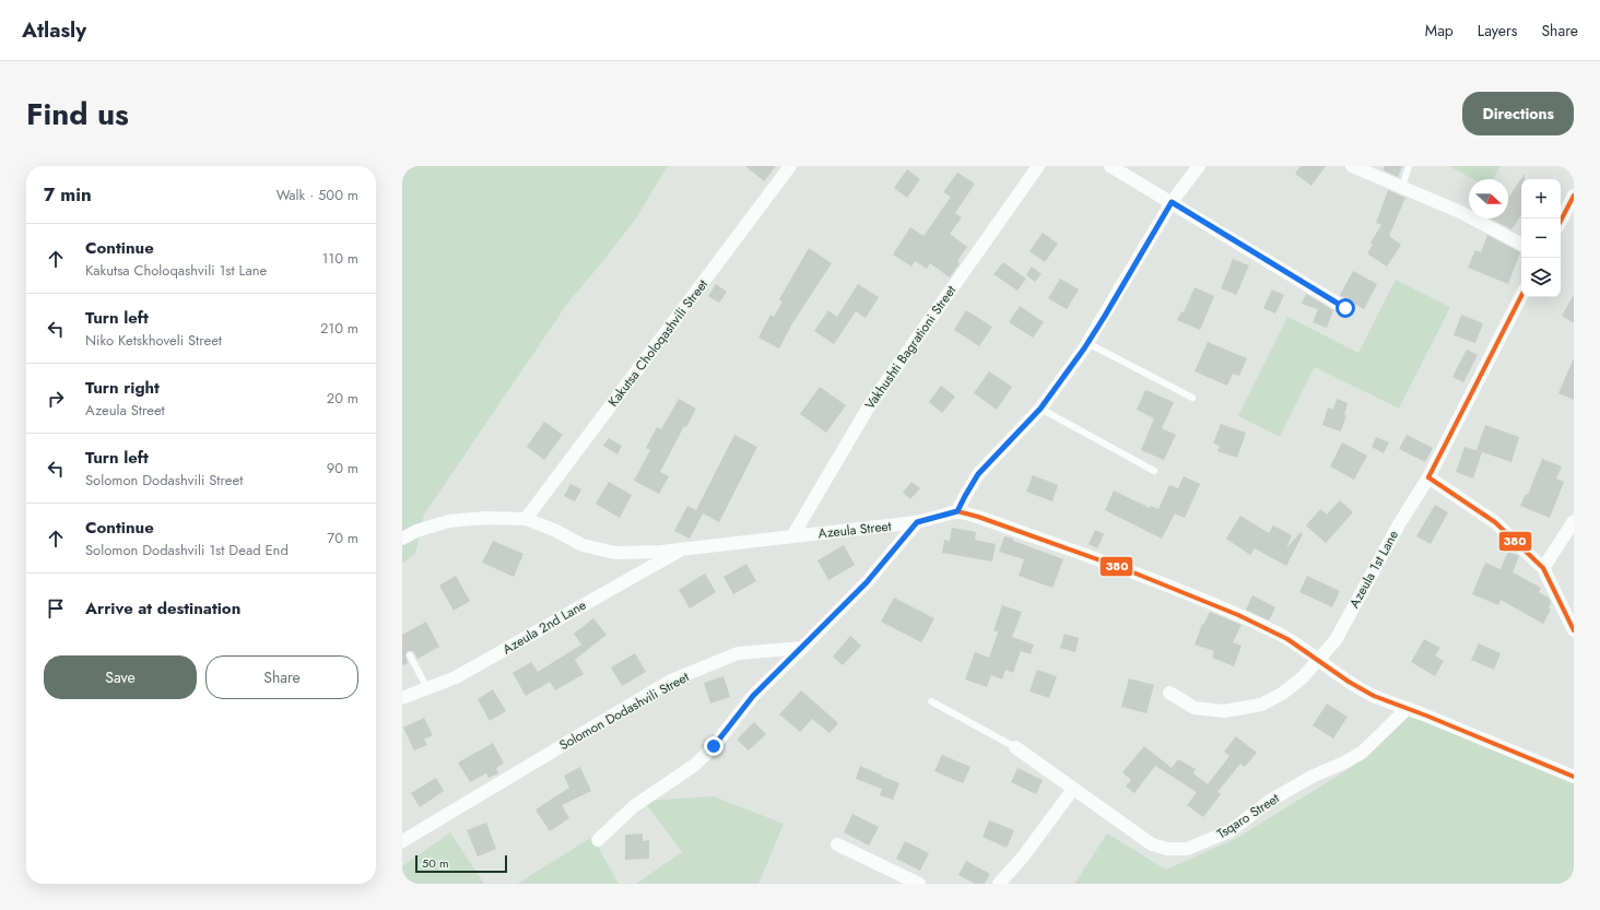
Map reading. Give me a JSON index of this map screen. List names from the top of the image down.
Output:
{
  "streets": {
    "street": [
      "Kakutsa Choloqashvili Street",
      "Vakhushti Bagrationi Street",
      "Azeula Street",
      "Azeula 1st Lane",
      "Azeula 2nd Lane",
      "Solomon Dodashvili Street",
      "Tsqaro Street"
    ]
  },
  "crossings": [
    ["Kakutsa Choloqashvili Street", "Azeula Street"],
    ["Vakhushti Bagrationi Street", "Azeula Street"],
    ["Azeula Street", "Azeula 1st Lane"],
    ["Azeula Street", "Azeula 2nd Lane"],
    ["Azeula Street", "Tsqaro Street"]
  ],
  "lines": ["transit line 380"],
  "scale_bar": "50 m",
  "north": "right",
  "page": {
    "header": "Atlasly",
    "nav": ["Map", "Layers", "Share"],
    "title": "Find us",
    "buttons": [
      "Directions",
      ["Save", "Share"]
    ],
    "heading": ["7 min", "Walk · 500 m"],
    "map_buttons": ["+", "−"],
    "list": [
      ["Continue", "Kakutsa Choloqashvili 1st Lane", "110 m"],
      ["Turn left", "Niko Ketskhoveli Street", "210 m"],
      ["Turn right", "Azeula Street", "20 m"],
      ["Turn left", "Solomon Dodashvili Street", "90 m"],
      ["Continue", "Solomon Dodashvili 1st Dead End", "70 m"],
      "Arrive at destination"
    ],
    "scale": "50 m"
  }
}
